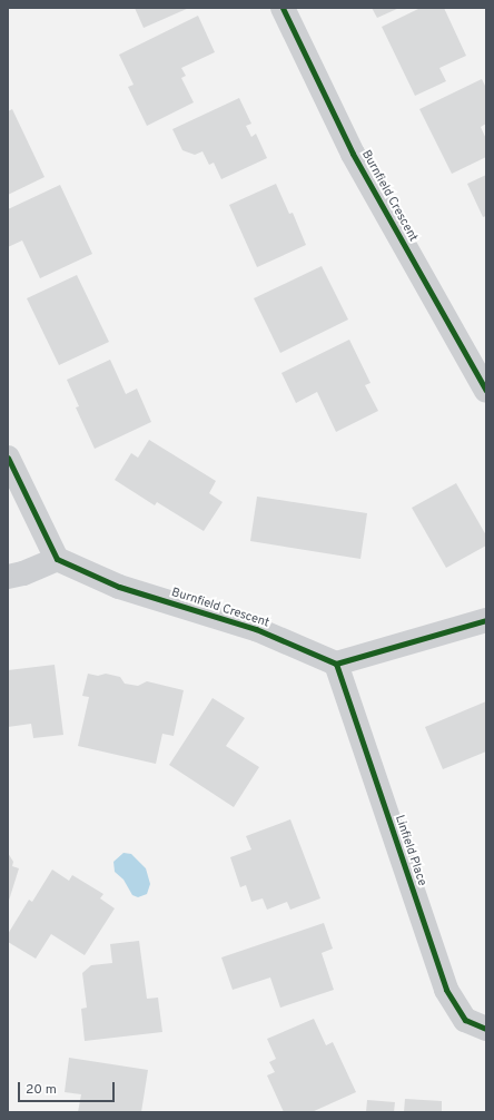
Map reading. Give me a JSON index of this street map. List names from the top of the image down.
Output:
{
  "streets": {
    "street": ["Burnfield Crescent", "Linfield Place"]
  },
  "crossings": [
    ["Burnfield Crescent", "Linfield Place"]
  ],
  "scale_bar": "20 m"
}
